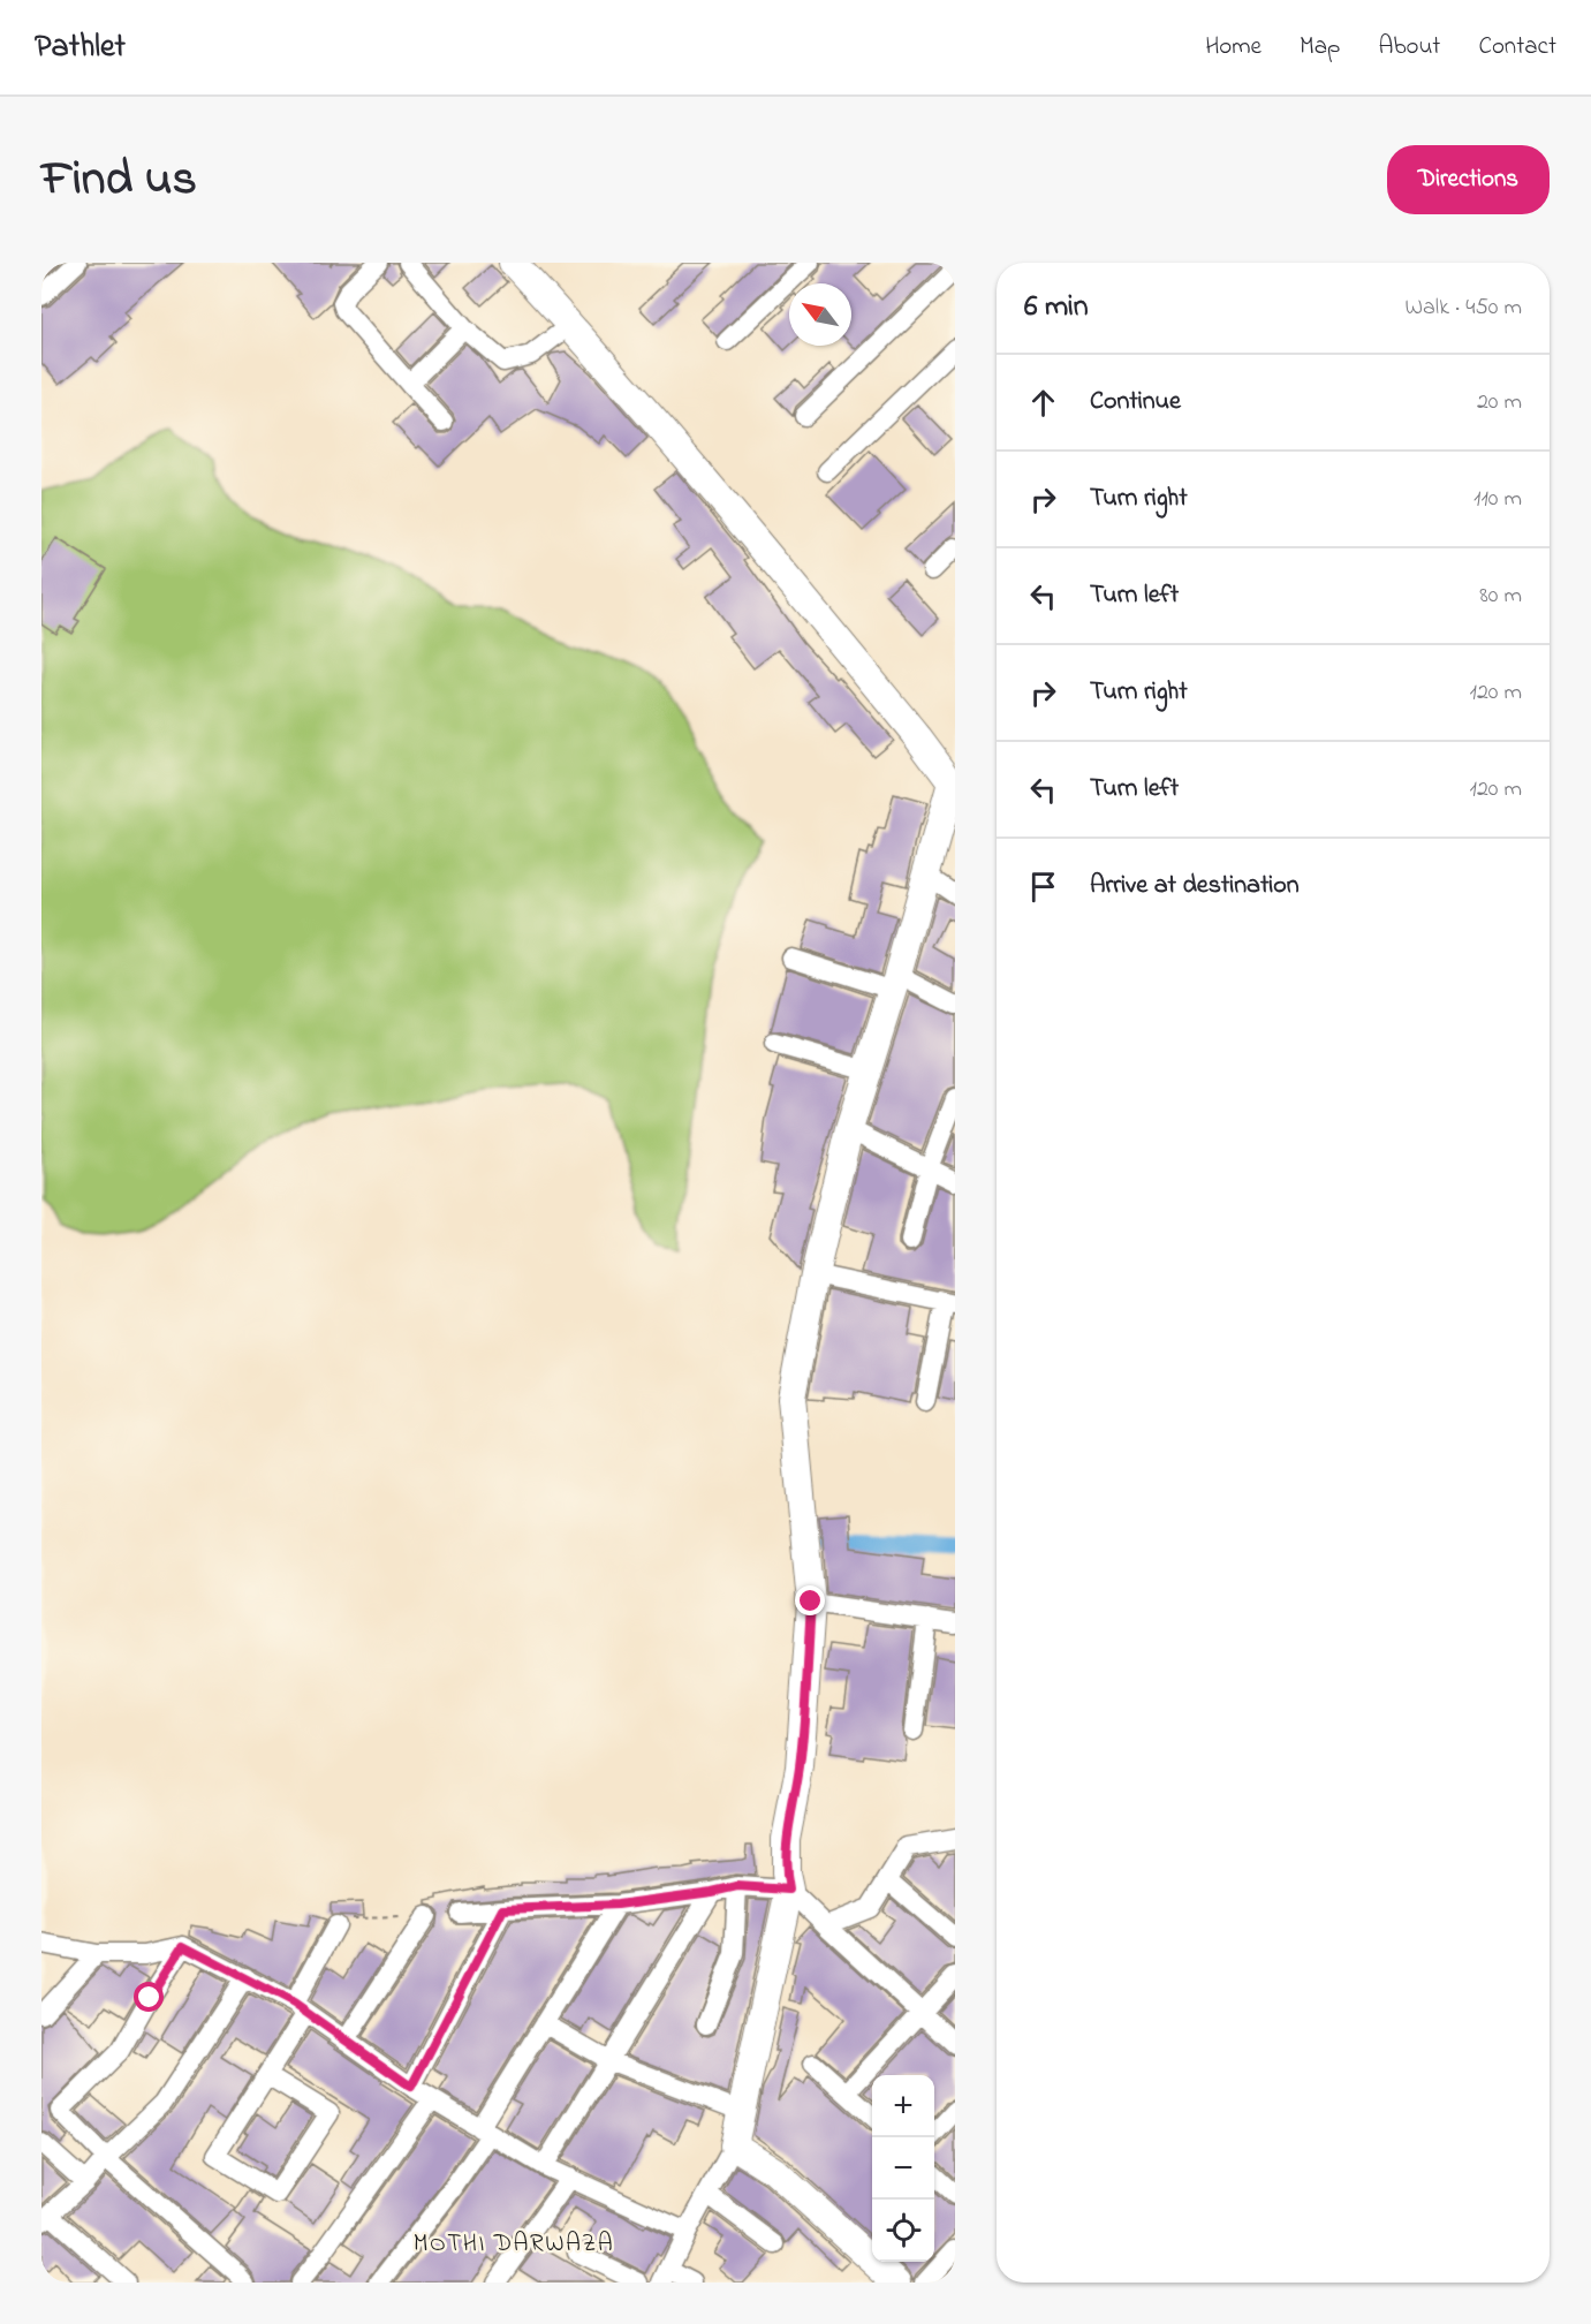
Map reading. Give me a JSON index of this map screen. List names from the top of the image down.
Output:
{
  "districts": ["MOTHI DARWAZA"],
  "north": "top left",
  "page": {
    "header": "Pathlet",
    "nav": [
      "Home",
      "Map",
      "About",
      "Contact"
    ],
    "title": "Find us",
    "buttons": "Directions",
    "heading": ["6 min", "Walk · 450 m"],
    "list": [
      ["Continue", "20 m"],
      ["Turn right", "110 m"],
      ["Turn left", "80 m"],
      ["Turn right", "120 m"],
      ["Turn left", "120 m"],
      "Arrive at destination"
    ],
    "map_buttons": ["+", "−"]
  }
}
